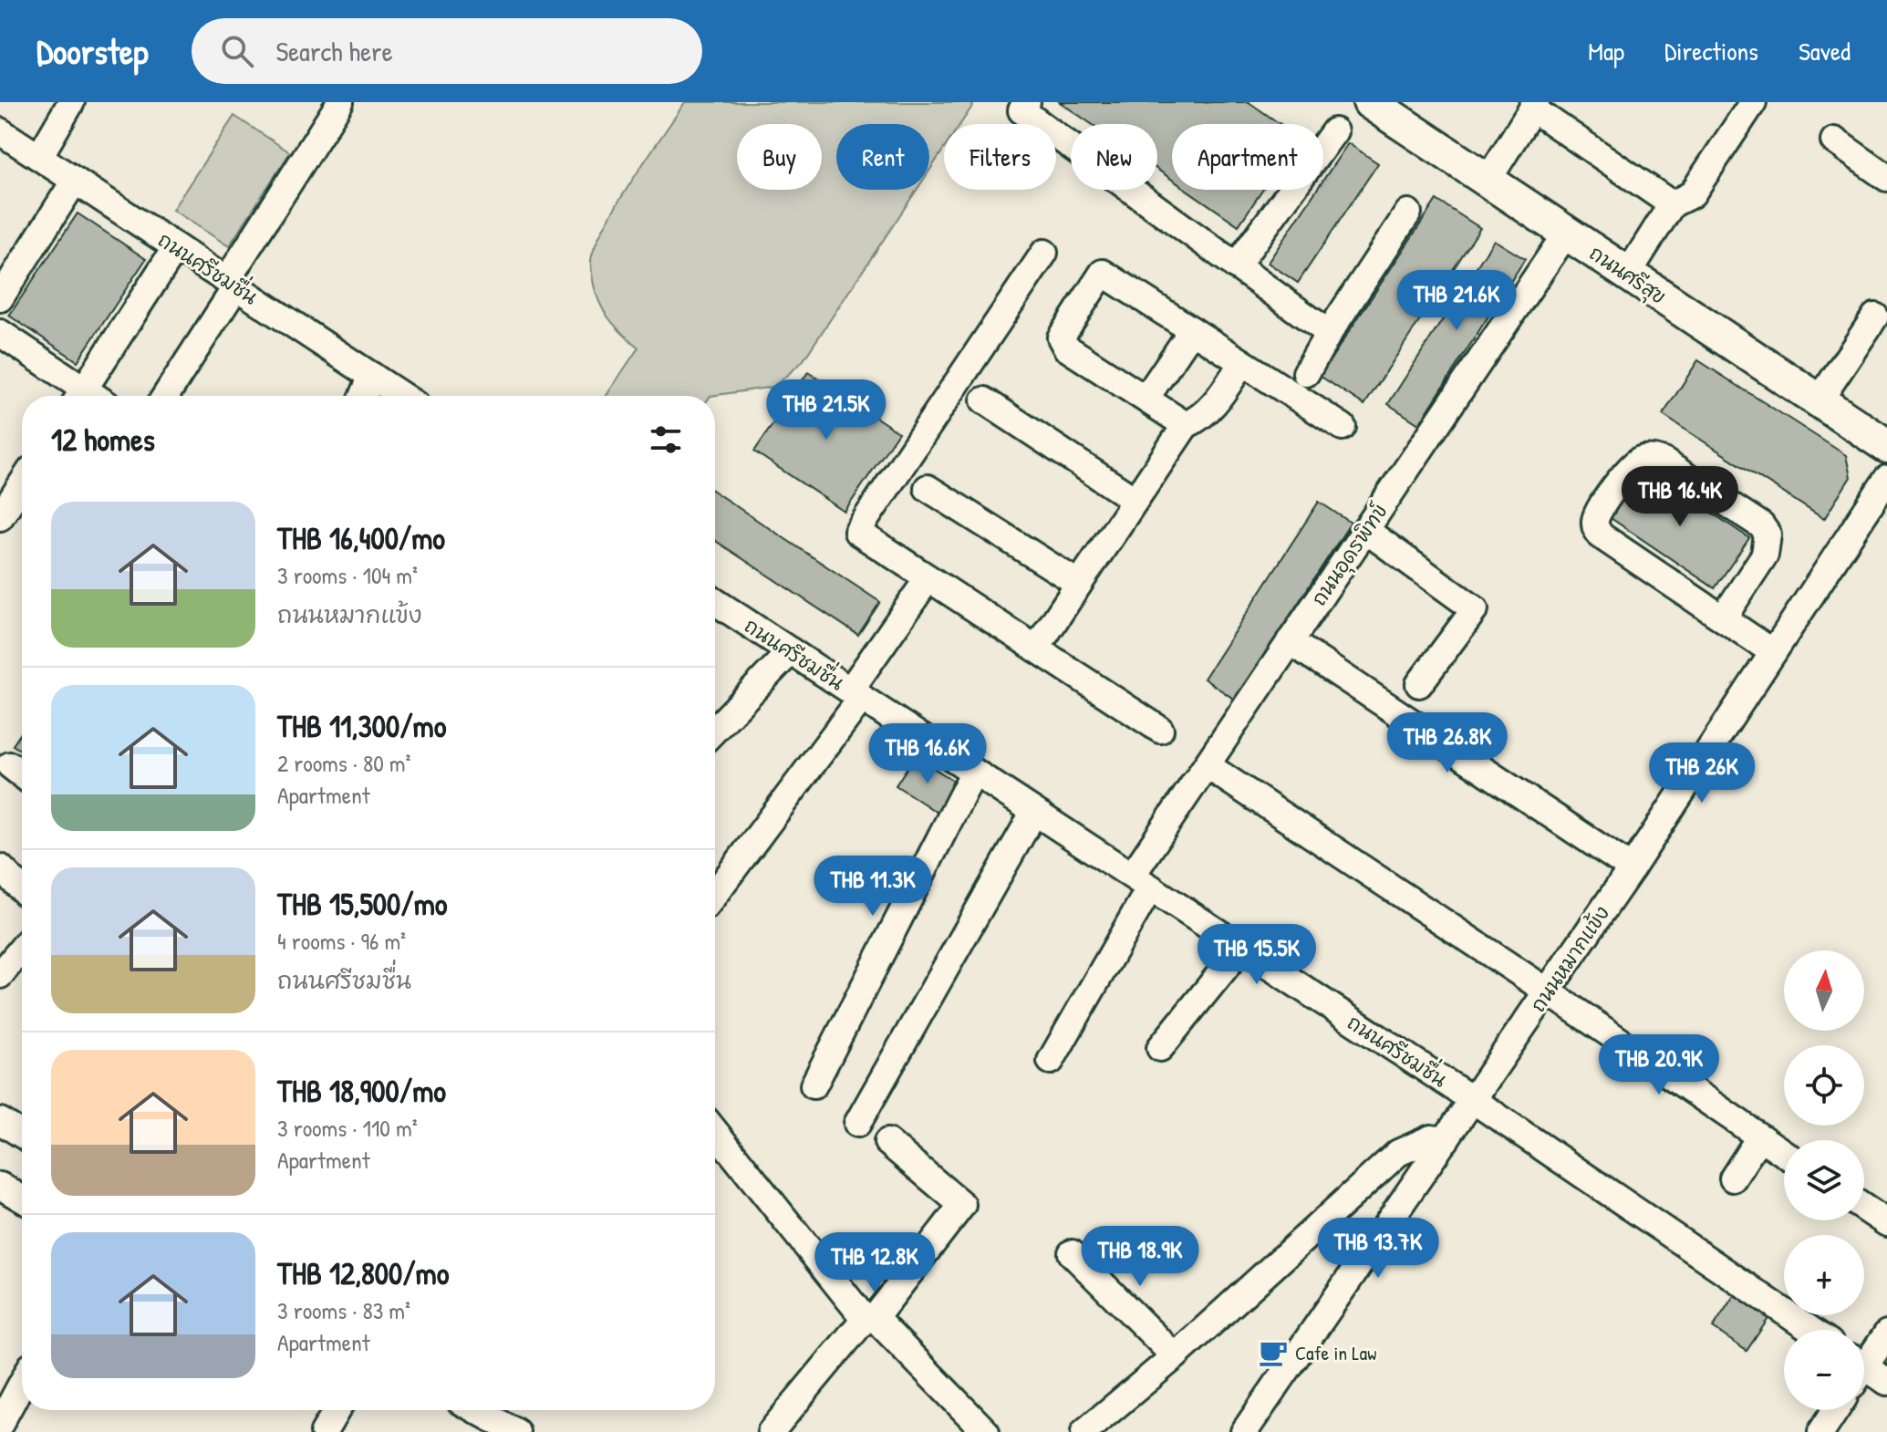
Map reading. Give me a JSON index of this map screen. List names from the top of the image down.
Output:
{
  "streets": {
    "main road": ["ถนนศรีสุข"],
    "street": ["ถนนศรีชมชื่น", "ถนนอุดรพิทข์", "ถนนหมากแข้ง"]
  },
  "crossings": [
    ["ถนนศรีชมชื่น", "ถนนอุดรพิทข์"],
    ["ถนนศรีชมชื่น", "ถนนหมากแข้ง"],
    ["ถนนศรีสุข", "ถนนอุดรพิทข์"]
  ],
  "places": {
    "cafe": ["Cafe in Law"]
  },
  "north": "top",
  "page": {
    "header": "Doorstep",
    "search": "Search here",
    "nav": ["Map", "Directions", "Saved"],
    "chip": [
      "Buy",
      "Rent",
      "Filters",
      "New",
      "Apartment"
    ],
    "price": [
      "THB 21.6K",
      "THB 21.5K",
      "THB 16.4K",
      "THB 26.8K",
      "THB 16.6K",
      "THB 26K",
      "THB 11.3K",
      "THB 15.5K",
      "THB 20.9K",
      "THB 13.7K",
      "THB 18.9K",
      "THB 12.8K"
    ],
    "heading": "12 homes",
    "list": [
      {
        "name": "THB 16,400/mo",
        "note": "3 rooms · 104 m² · ถนนหมากแข้ง"
      },
      {
        "name": "THB 11,300/mo",
        "note": "2 rooms · 80 m² · Apartment"
      },
      {
        "name": "THB 15,500/mo",
        "note": "4 rooms · 96 m² · ถนนศรีชมชื่น"
      },
      {
        "name": "THB 18,900/mo",
        "note": "3 rooms · 110 m² · Apartment"
      },
      {
        "name": "THB 12,800/mo",
        "note": "3 rooms · 83 m² · Apartment"
      }
    ],
    "map_buttons": ["+", "−"]
  }
}
